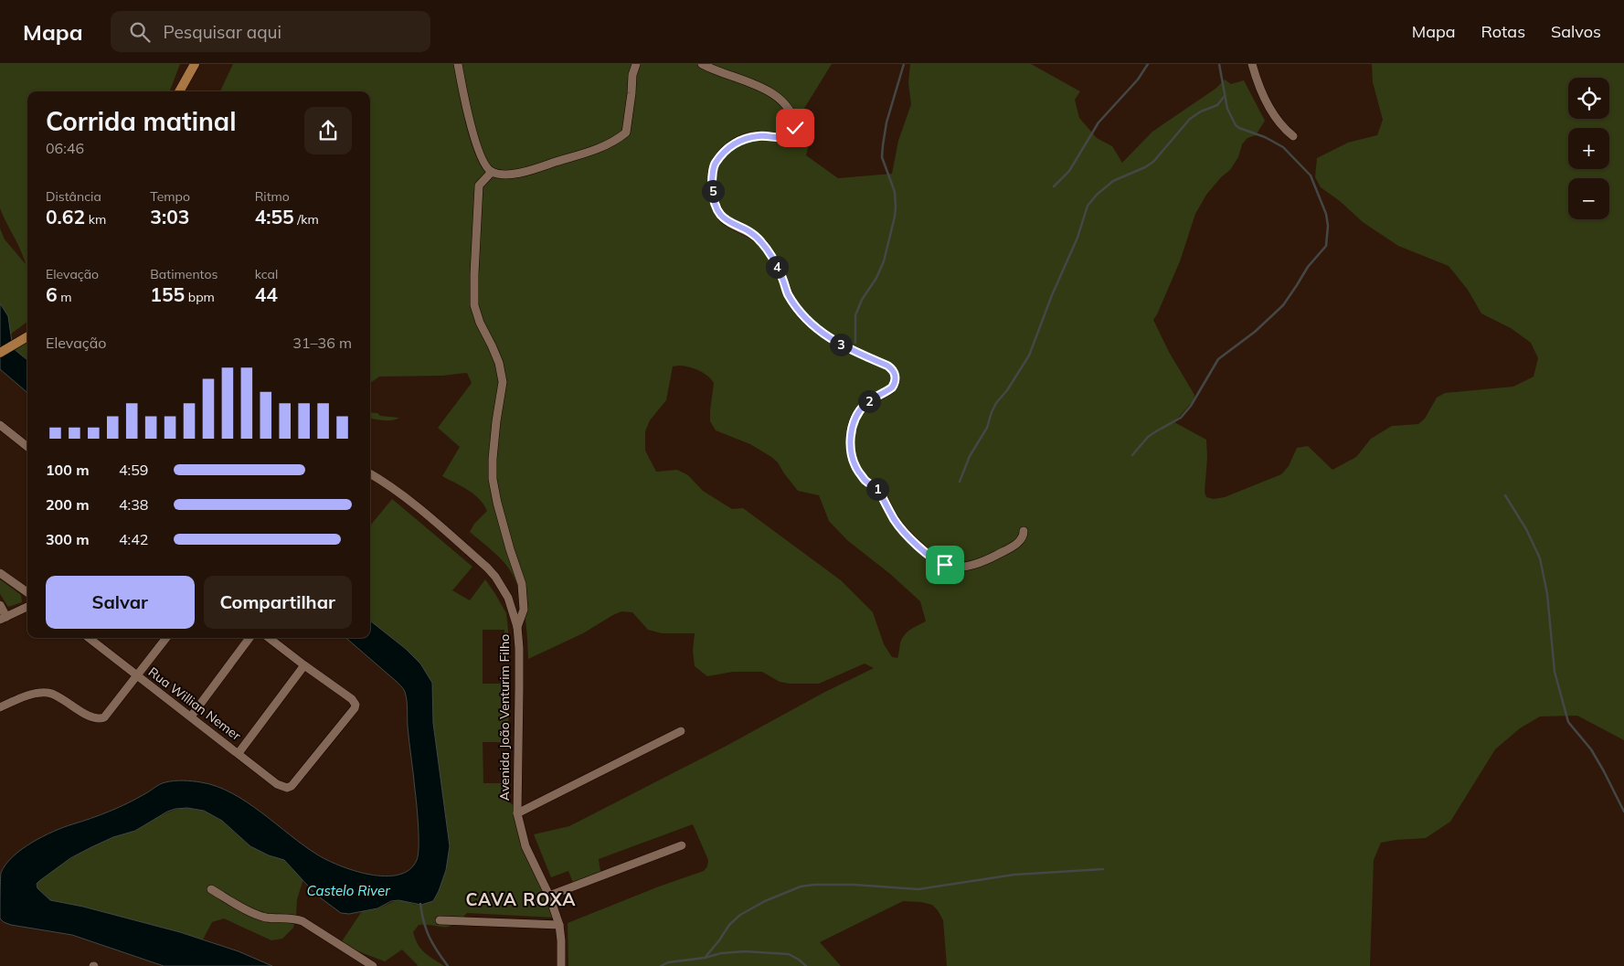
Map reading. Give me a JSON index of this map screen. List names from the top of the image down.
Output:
{
  "streets": {
    "street": ["Rua Willian Nemer", "Avenida João Venturim Filho"]
  },
  "districts": ["CAVA ROXA"],
  "water": ["Castelo River"],
  "page": {
    "header": "Mapa",
    "search": "Pesquisar aqui",
    "nav": ["Mapa", "Rotas", "Salvos"],
    "map_buttons": ["+", "−"],
    "heading": ["Corrida matinal", "06:46"],
    "stats": [
      ["Distância", "0.62 km"],
      ["Tempo", "3:03"],
      ["Ritmo", "4:55 /km"],
      ["Elevação", "6 m"],
      ["Batimentos", "155 bpm"],
      ["kcal", "44"]
    ],
    "pins": [
      "5",
      "4",
      "3",
      "2",
      "1"
    ],
    "chart": ["Elevação", "31–36 m"],
    "list": [
      {
        "name": "100 m",
        "note": "4:59"
      },
      {
        "name": "200 m",
        "note": "4:38"
      },
      {
        "name": "300 m",
        "note": "4:42"
      }
    ],
    "buttons": ["Salvar", "Compartilhar"]
  }
}
